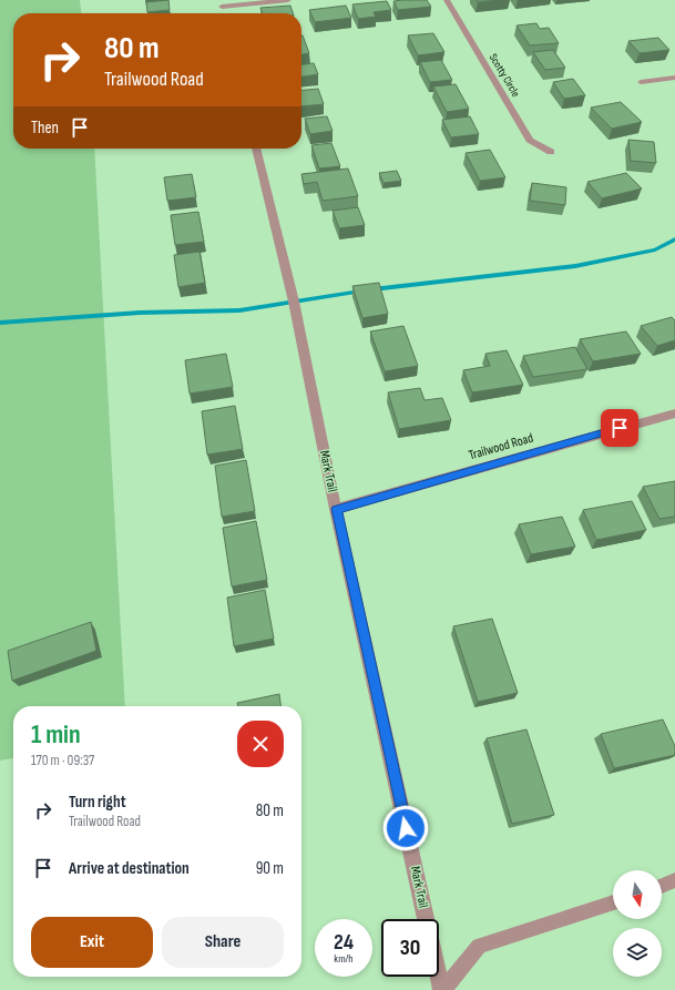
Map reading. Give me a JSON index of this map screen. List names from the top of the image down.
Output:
{
  "streets": {
    "street": ["Scotty Circle", "Trailwood Road", "Mark Trail"]
  },
  "crossings": [
    ["Trailwood Road", "Mark Trail"]
  ],
  "north": "bottom",
  "page": {
    "turn": ["80 m", "Trailwood Road"],
    "then": "Then",
    "heading": ["1 min", "170 m · 09:37"],
    "list": [
      {
        "name": "Turn right",
        "note": "Trailwood Road",
        "value": "80 m"
      },
      {
        "name": "Arrive at destination",
        "value": "90 m"
      }
    ],
    "buttons": ["Exit", "Share"],
    "speed": "24 km/h",
    "limit": "30"
  }
}
